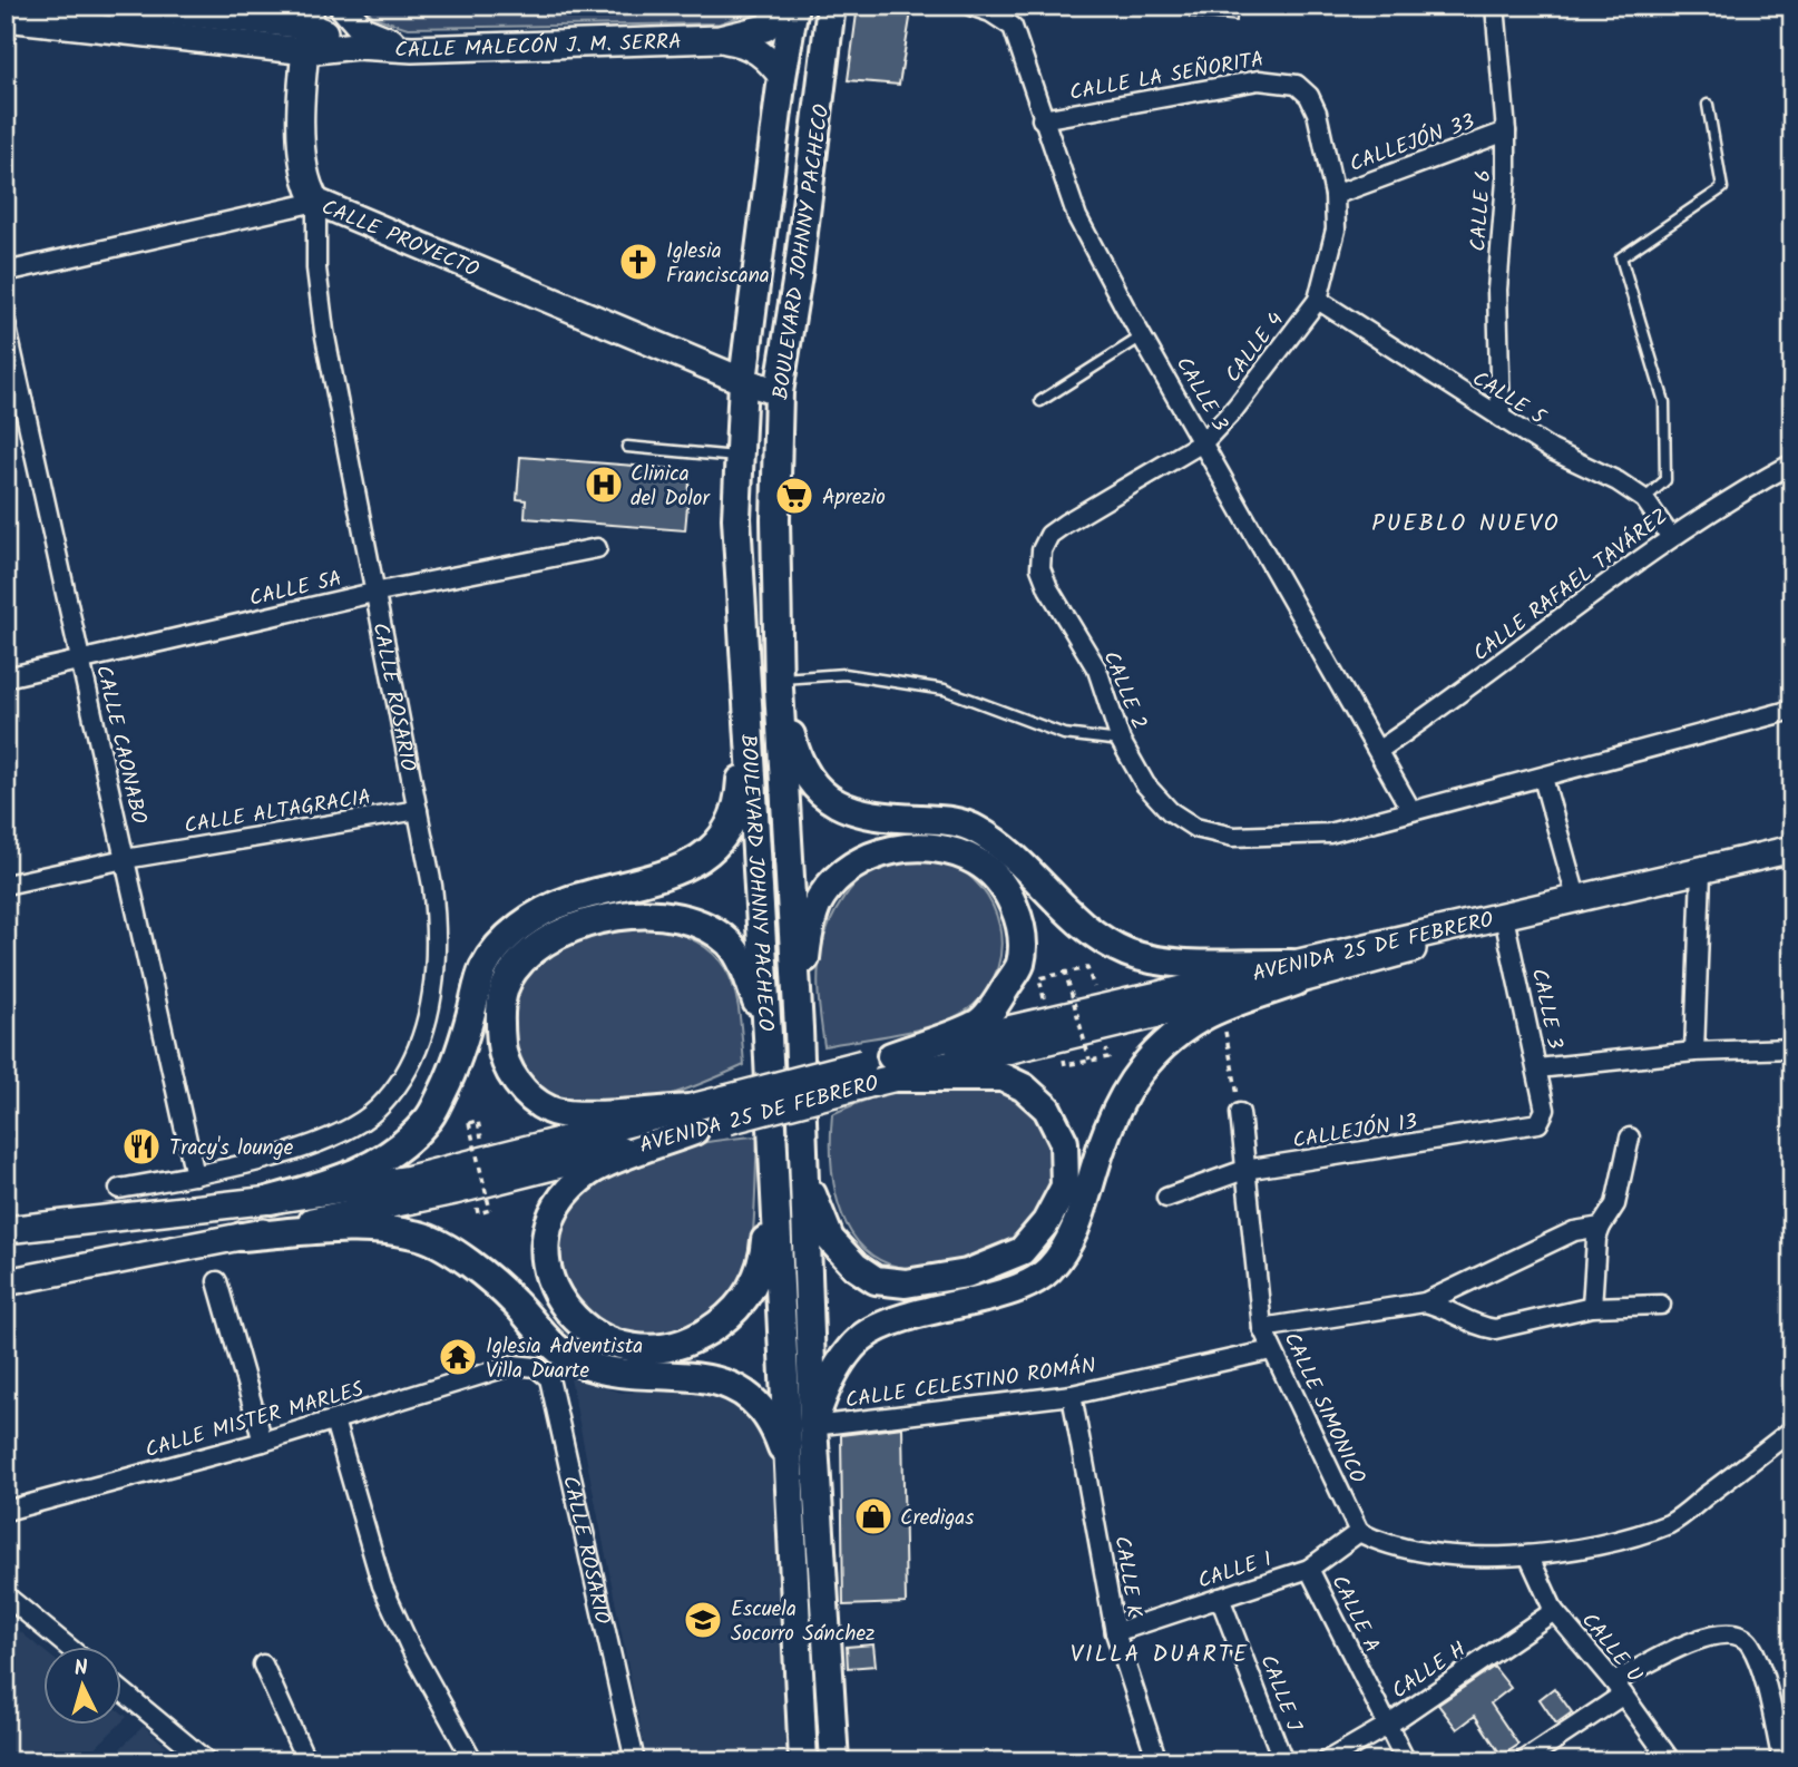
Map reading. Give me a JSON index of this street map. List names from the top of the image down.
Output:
{
  "streets": {
    "main road": [
      "CALLE MALECÓN J. M. SERRA",
      "CALLE PROYECTO",
      "BOULEVARD JOHNNY PACHECO",
      "CALLE ROSARIO",
      "AVENIDA 25 DE FEBRERO"
    ],
    "street": [
      "CALLE LA SEÑORITA",
      "CALLEJÓN 33",
      "CALLE 6",
      "CALLE 4",
      "CALLE 3",
      "CALLE 5",
      "CALLE RAFAEL TAVÁREZ",
      "CALLE 5A",
      "CALLE 2",
      "CALLE CAONABO",
      "CALLE ALTAGRACIA",
      "CALLEJÓN 13",
      "CALLE CELESTINO ROMÁN",
      "CALLE SIMONICO",
      "CALLE MISTER MARLES",
      "CALLE I",
      "CALLE K",
      "CALLE A",
      "CALLE U",
      "CALLE H",
      "CALLE J"
    ]
  },
  "crossings": [
    ["CALLE MALECÓN J. M. SERRA", "BOULEVARD JOHNNY PACHECO"],
    ["CALLE MALECÓN J. M. SERRA", "CALLE ROSARIO"],
    ["CALLE LA SEÑORITA", "CALLE 4"],
    ["CALLE LA SEÑORITA", "CALLE 3"],
    ["CALLEJÓN 33", "CALLE 6"],
    ["CALLEJÓN 33", "CALLE 4"],
    ["CALLE 6", "CALLE 5"],
    ["CALLE PROYECTO", "BOULEVARD JOHNNY PACHECO"],
    ["CALLE PROYECTO", "CALLE ROSARIO"],
    ["BOULEVARD JOHNNY PACHECO", "CALLE CELESTINO ROMÁN"],
    ["CALLE 4", "CALLE 3"],
    ["CALLE 4", "CALLE 5"],
    ["CALLE 4", "CALLE 2"],
    ["CALLE 3", "CALLE RAFAEL TAVÁREZ"],
    ["CALLE 3", "CALLE 2"],
    ["CALLE 3", "AVENIDA 25 DE FEBRERO"],
    ["CALLE 3", "CALLEJÓN 13"],
    ["CALLE 5", "CALLE RAFAEL TAVÁREZ"],
    ["CALLE 5A", "CALLE ROSARIO"],
    ["CALLE 5A", "CALLE CAONABO"],
    ["CALLE ROSARIO", "CALLE CAONABO"],
    ["CALLE ROSARIO", "CALLE ALTAGRACIA"],
    ["CALLE ROSARIO", "CALLE MISTER MARLES"],
    ["CALLE CAONABO", "CALLE ALTAGRACIA"],
    ["CALLEJÓN 13", "CALLE SIMONICO"],
    ["CALLE CELESTINO ROMÁN", "CALLE SIMONICO"],
    ["CALLE CELESTINO ROMÁN", "CALLE K"],
    ["CALLE SIMONICO", "CALLE I"],
    ["CALLE I", "CALLE K"],
    ["CALLE I", "CALLE A"],
    ["CALLE I", "CALLE J"],
    ["CALLE A", "CALLE H"],
    ["CALLE U", "CALLE H"]
  ],
  "districts": ["PUEBLO NUEVO", "VILLA DUARTE"],
  "places": {
    "church": ["Iglesia Franciscana"],
    "hospital": ["Clinica del Dolor"],
    "supermarket": ["Aprezio"],
    "restaurant": ["Tracy's lounge"],
    "temple": ["Iglesia Adventista Villa Duarte"],
    "shop": ["Credigas"],
    "school or university": ["Escuela Socorro Sánchez"]
  },
  "north": "top"
}
